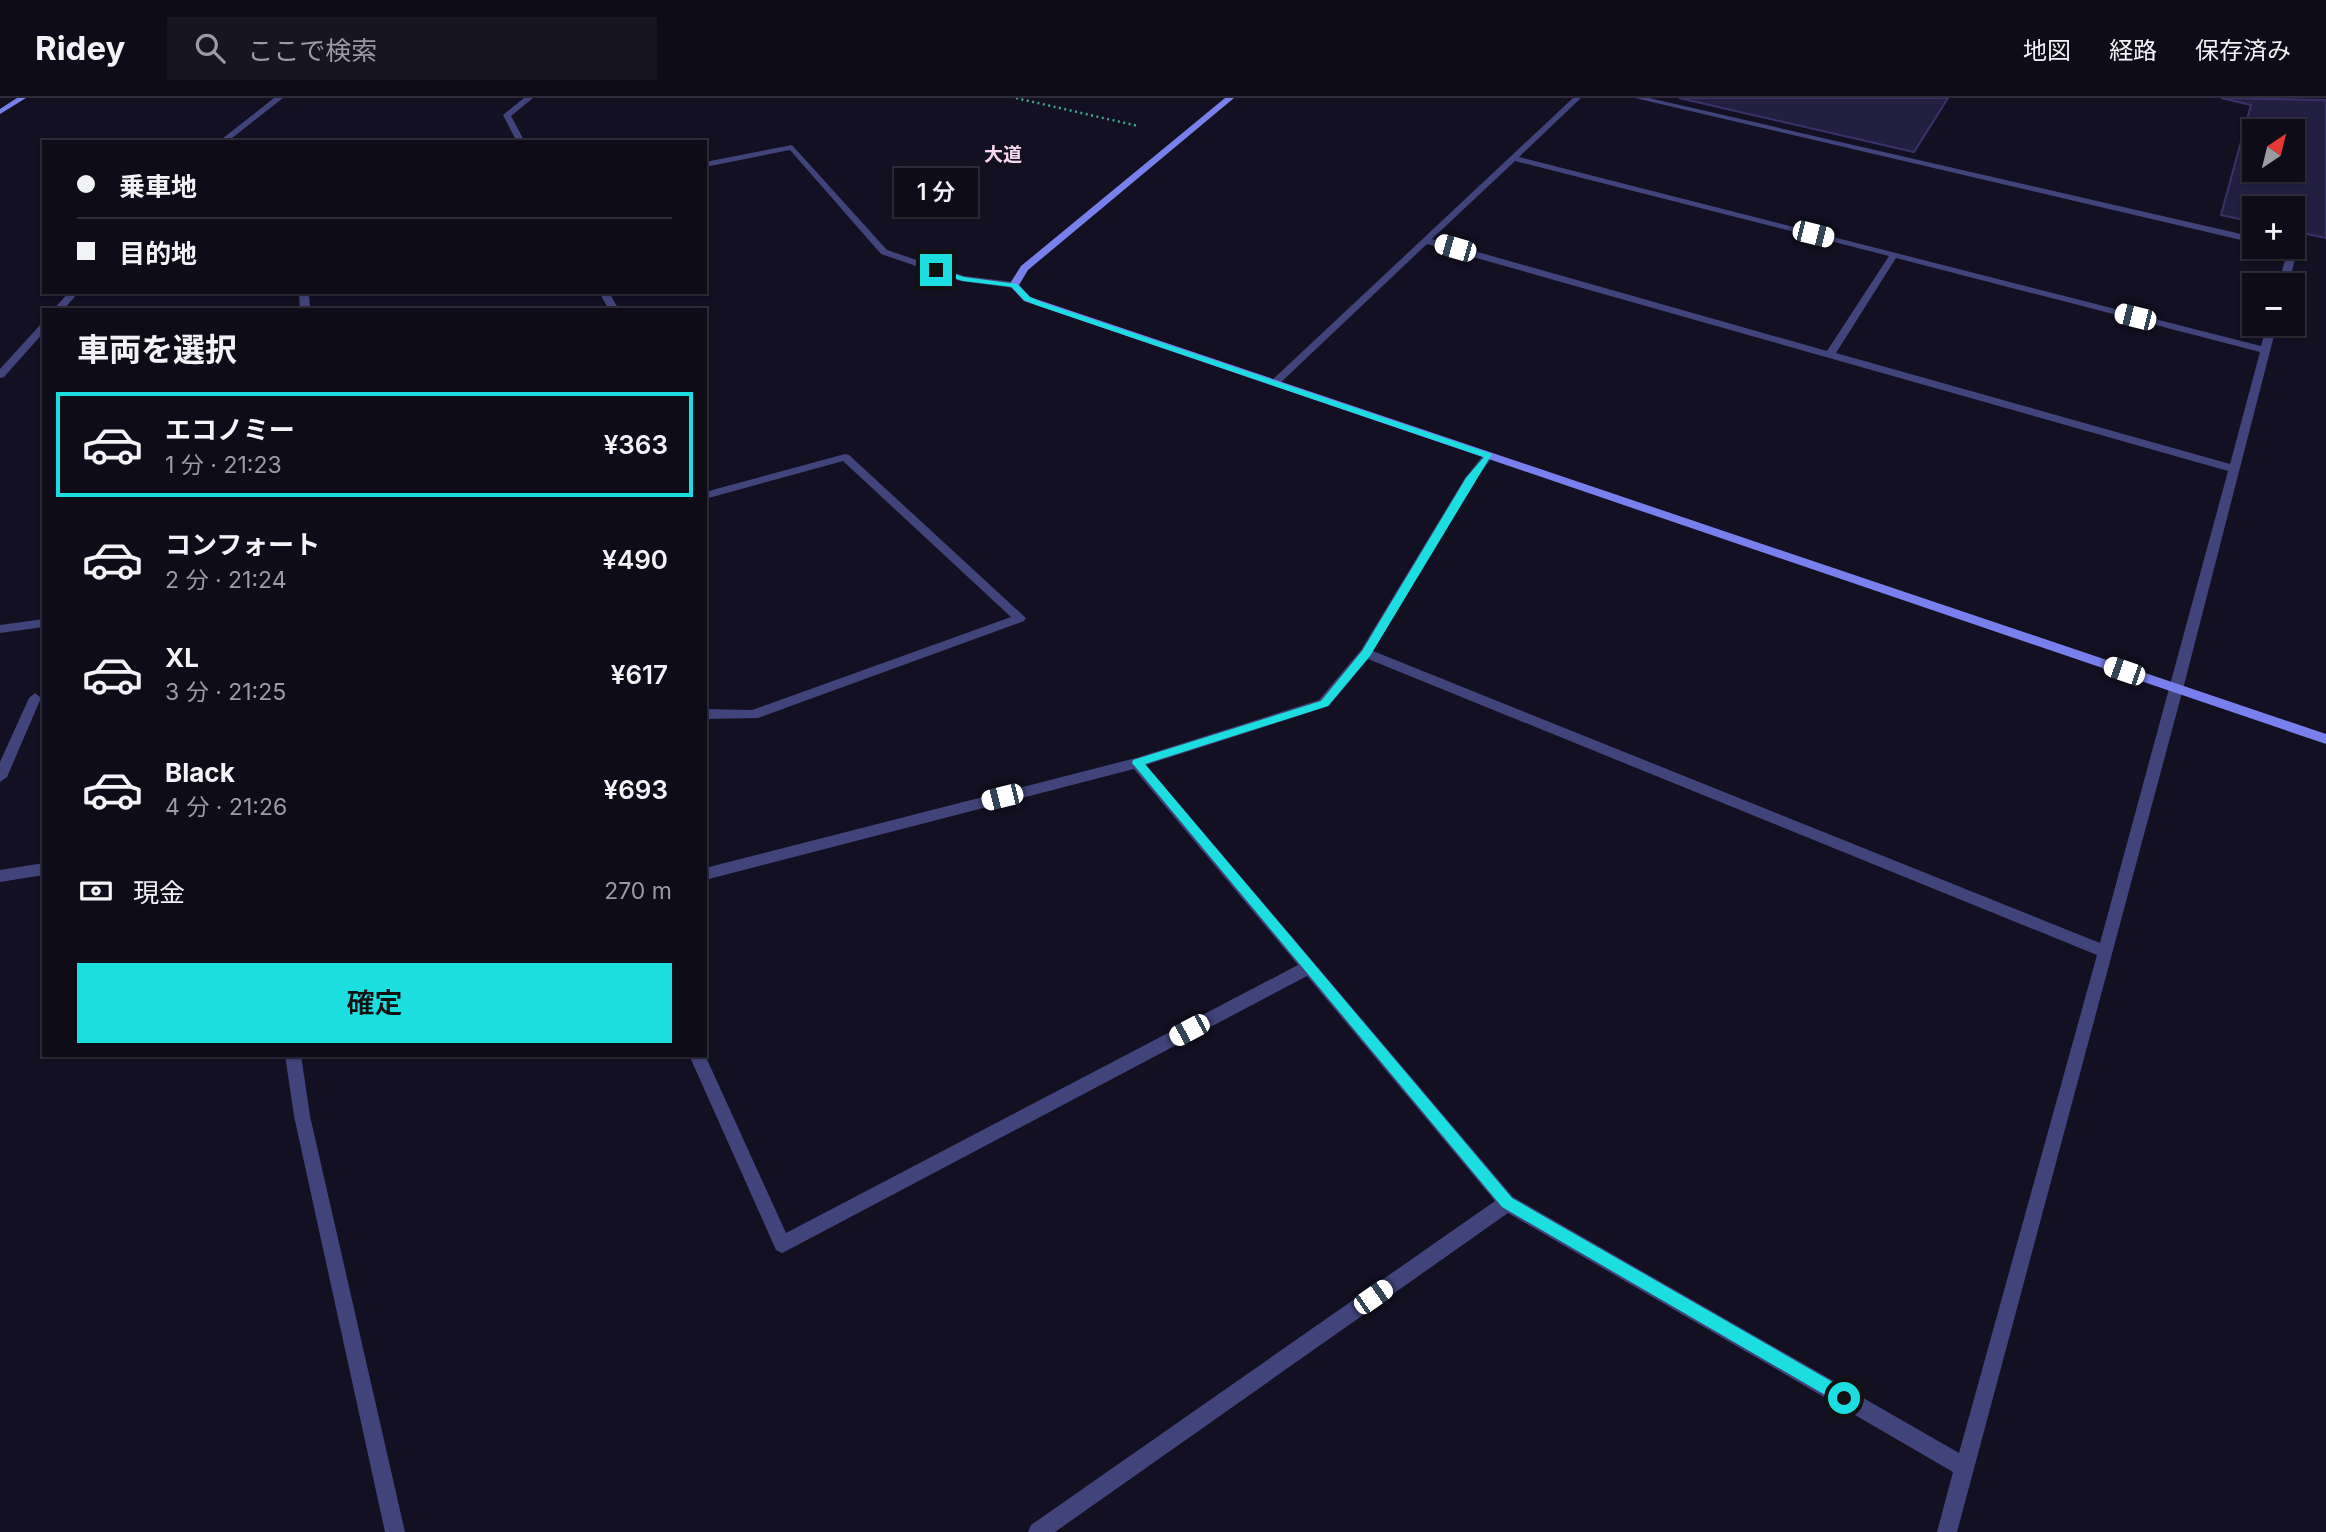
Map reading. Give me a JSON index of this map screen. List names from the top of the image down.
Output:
{
  "districts": ["大道"],
  "north": "top right",
  "page": {
    "header": "Ridey",
    "search": "ここで検索",
    "nav": ["地図", "経路", "保存済み"],
    "map_buttons": ["+", "−"],
    "banner": ["乗車地", "目的地"],
    "bubble": "1 分",
    "heading": "車両を選択",
    "list": [
      {
        "name": "エコノミー",
        "note": "1 分 · 21:23",
        "value": "¥363"
      },
      {
        "name": "コンフォート",
        "note": "2 分 · 21:24",
        "value": "¥490"
      },
      {
        "name": "XL",
        "note": "3 分 · 21:25",
        "value": "¥617"
      },
      {
        "name": "Black",
        "note": "4 分 · 21:26",
        "value": "¥693"
      }
    ],
    "pay": ["現金", "270 m"],
    "buttons": "確定"
  }
}
